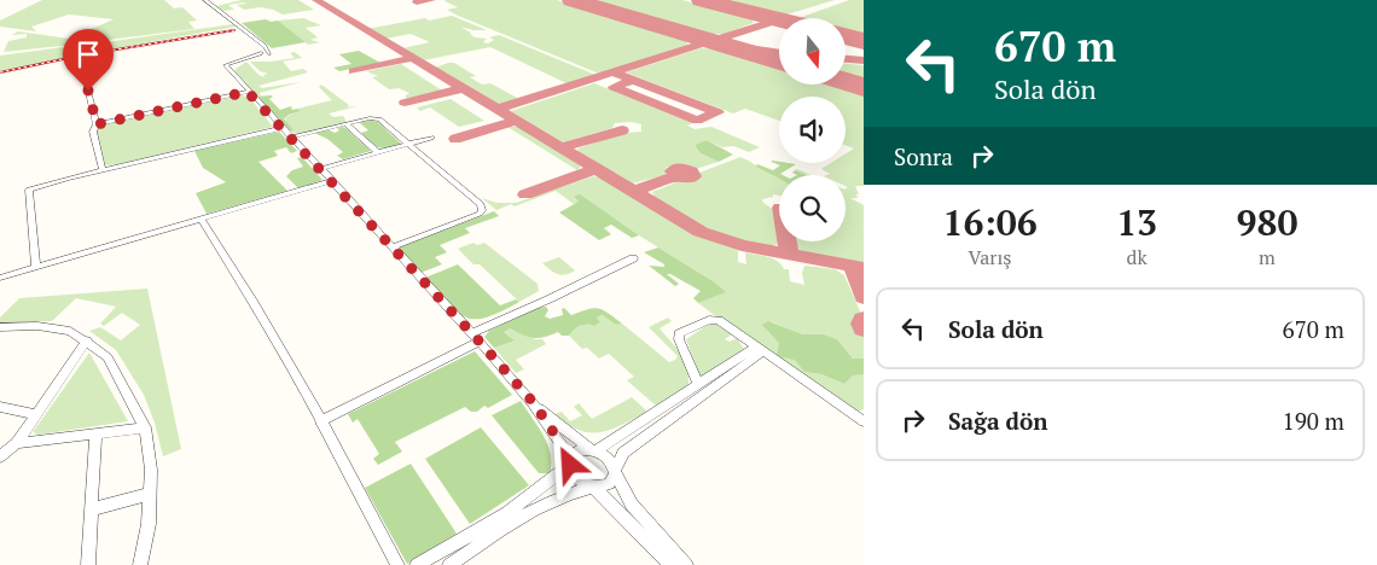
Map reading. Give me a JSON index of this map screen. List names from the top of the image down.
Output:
{
  "north": "bottom",
  "page": {
    "turn": ["670 m", "Sola dön"],
    "then": "Sonra",
    "eta": [
      "16:06",
      "Varış",
      "13",
      "dk",
      "980",
      "m"
    ],
    "list": [
      {
        "name": "Sola dön",
        "value": "670 m"
      },
      {
        "name": "Sağa dön",
        "value": "190 m"
      }
    ]
  }
}
